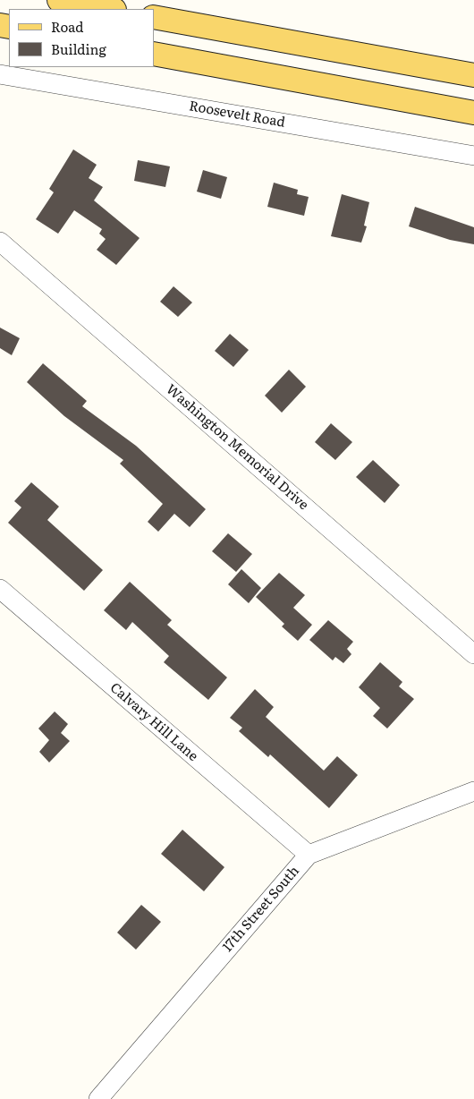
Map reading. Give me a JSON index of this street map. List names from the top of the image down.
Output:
{
  "streets": {
    "street": [
      "Roosevelt Road",
      "Washington Memorial Drive",
      "Calvary Hill Lane",
      "17th Street South"
    ]
  },
  "crossings": [
    ["Calvary Hill Lane", "17th Street South"]
  ],
  "legend": ["Road", "Building"]
}
